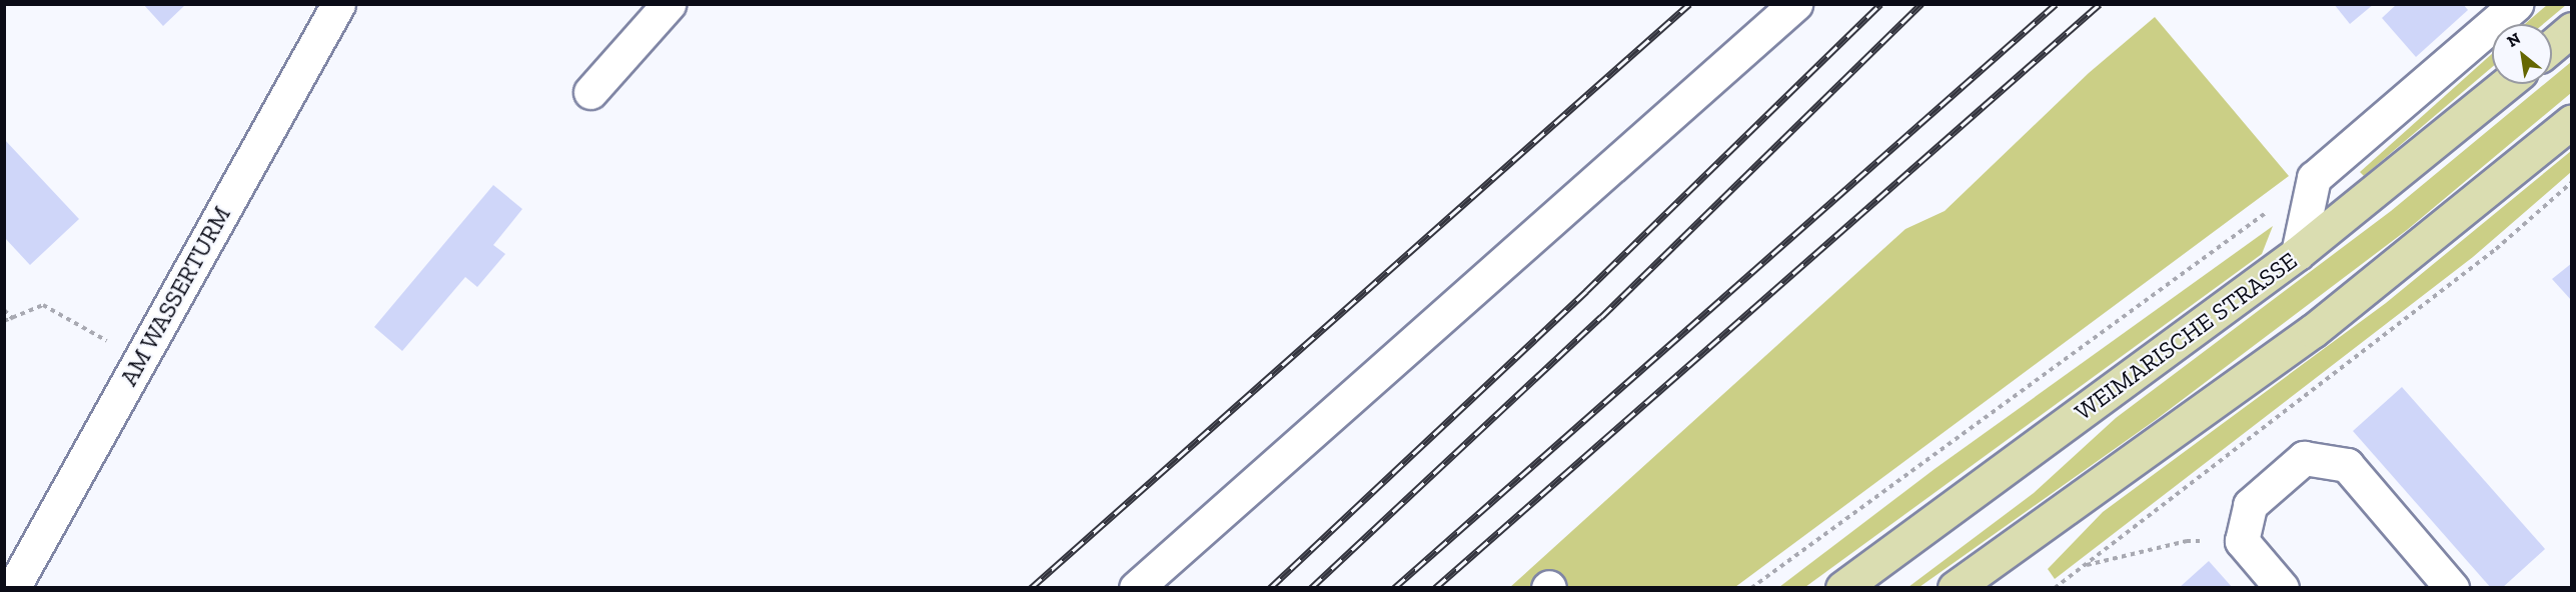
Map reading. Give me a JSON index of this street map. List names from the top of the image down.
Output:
{
  "streets": {
    "main road": ["WEIMARISCHE STRASSE"],
    "street": ["AM WASSERTURM"]
  },
  "north": "top left"
}
